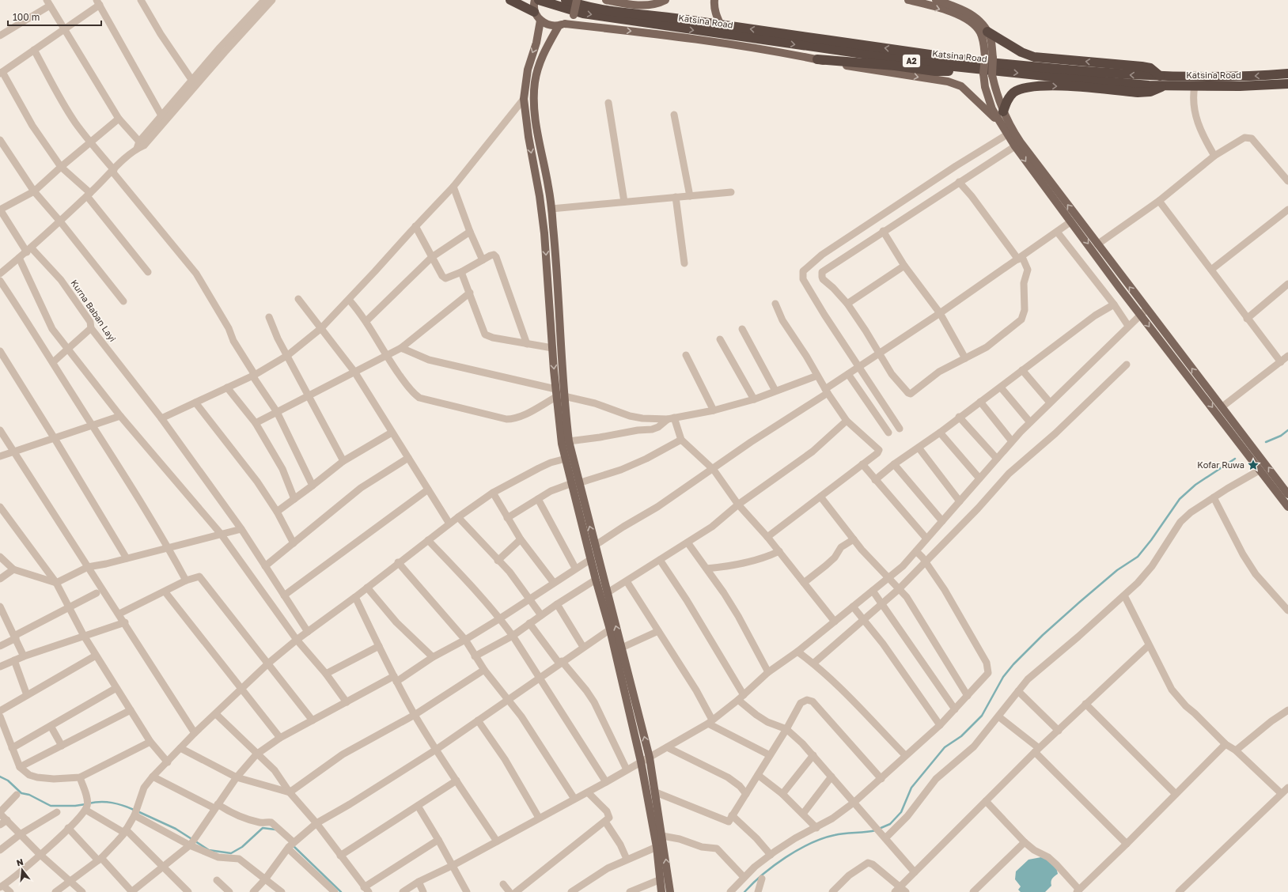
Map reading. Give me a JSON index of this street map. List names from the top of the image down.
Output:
{
  "streets": {
    "highway": ["Katsina Road", "A2"],
    "street": ["Kurna Baban Layi"]
  },
  "places": {
    "place": ["Kofar Ruwa"]
  },
  "scale_bar": "100 m",
  "north": "top"
}
